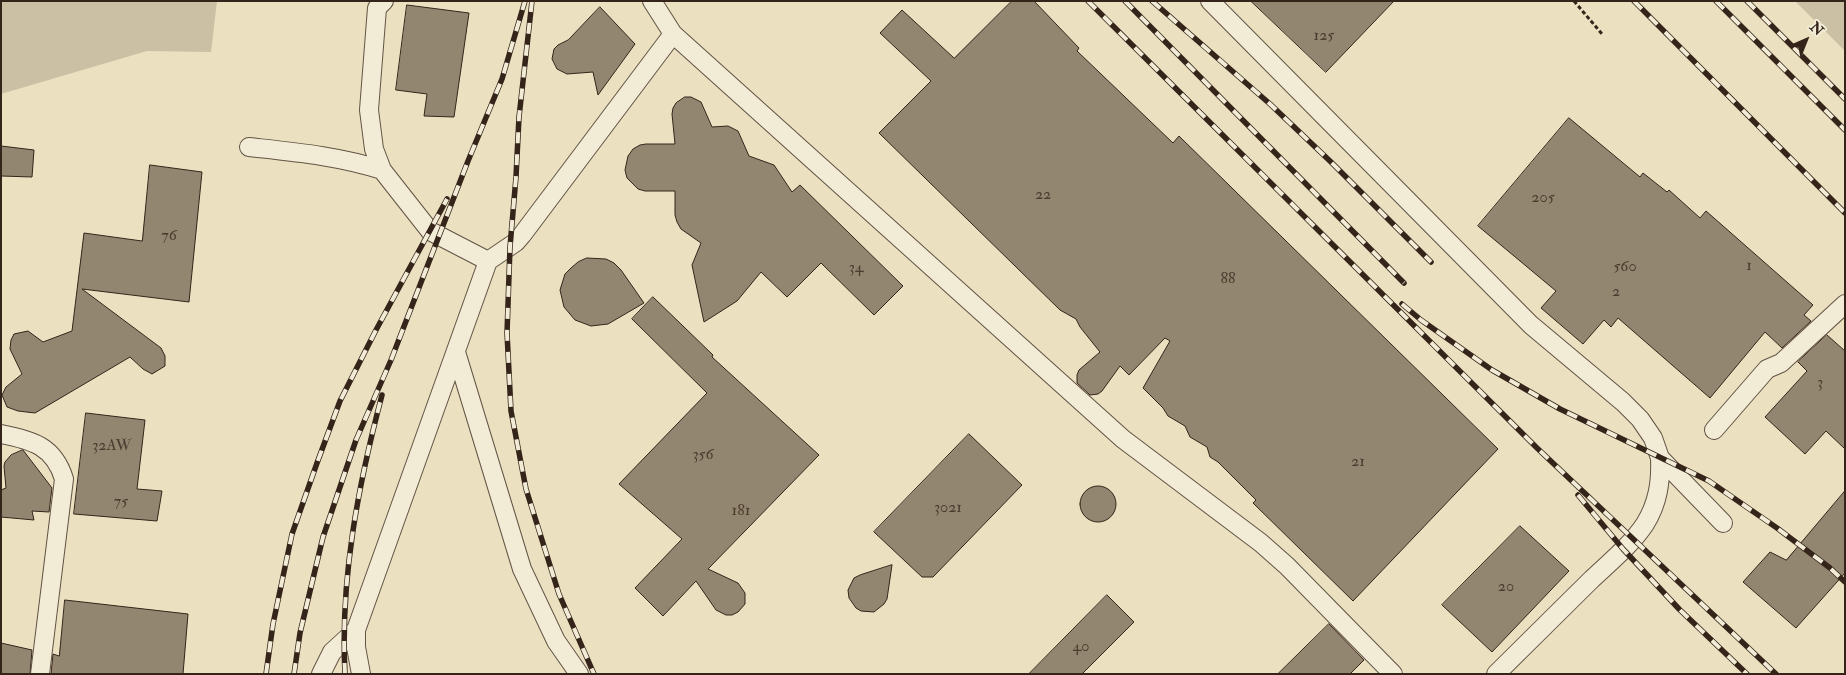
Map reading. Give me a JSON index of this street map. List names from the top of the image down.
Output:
{
  "house_numbers": [
    "125",
    "22",
    "205",
    "76",
    "1",
    "560",
    "34",
    "88",
    "2",
    "3",
    "32AW",
    "356",
    "21",
    "75",
    "3021",
    "181",
    "20",
    "40"
  ],
  "north": "top right"
}
